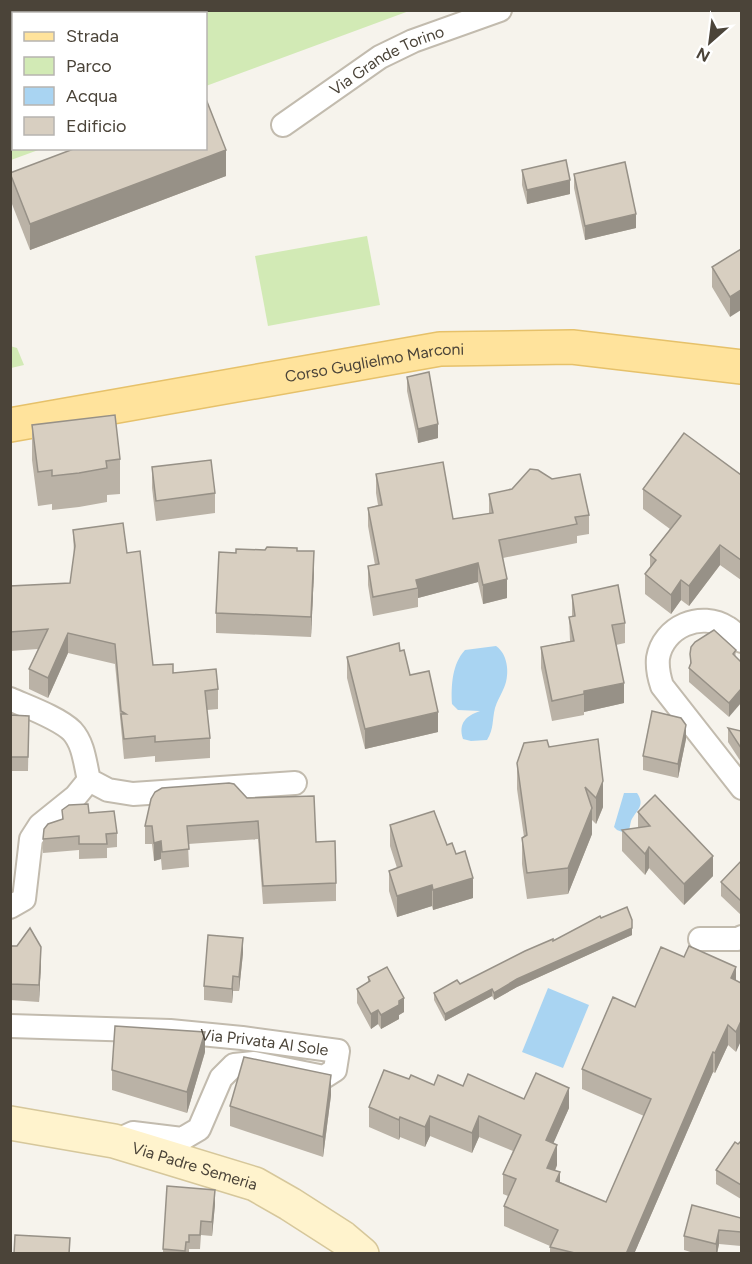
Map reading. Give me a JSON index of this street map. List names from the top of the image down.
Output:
{
  "streets": {
    "main road": ["Corso Guglielmo Marconi", "Via Padre Semeria"],
    "street": ["Via Grande Torino", "Via Privata Al Sole"]
  },
  "crossings": [
    ["Via Privata Al Sole", "Via Padre Semeria"]
  ],
  "legend": [
    "Strada",
    "Parco",
    "Acqua",
    "Edificio"
  ],
  "north": "bottom left"
}
